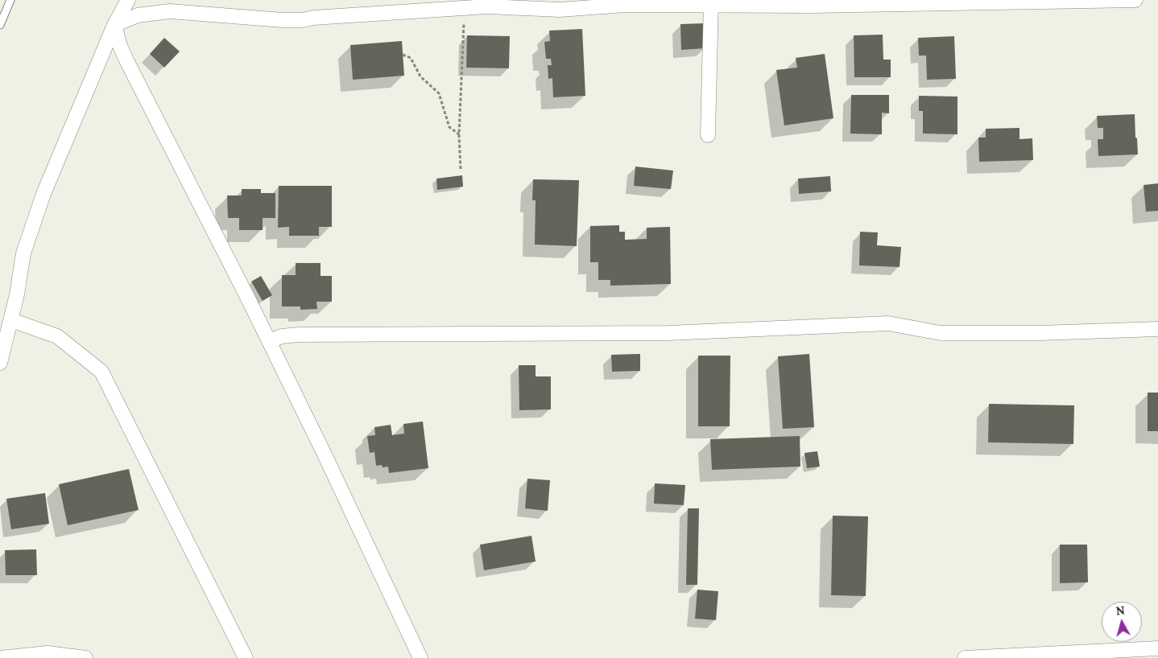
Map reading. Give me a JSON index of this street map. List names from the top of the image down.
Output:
{
  "north": "top"
}
